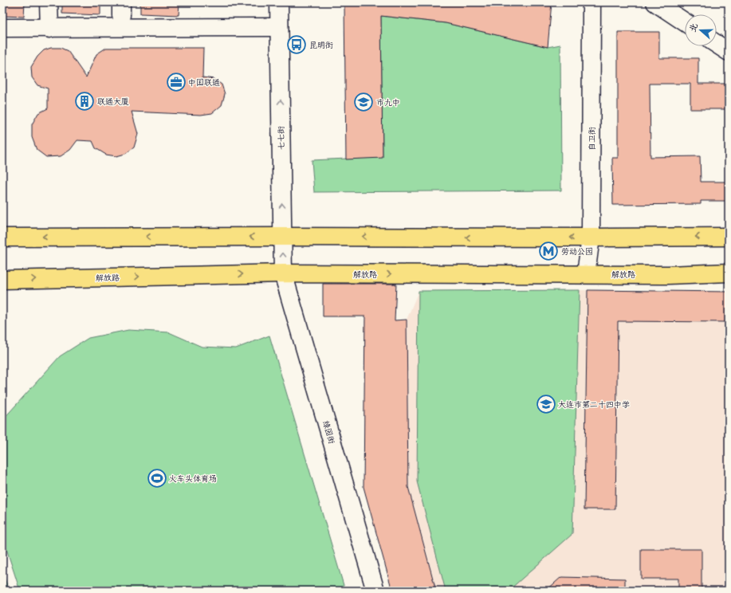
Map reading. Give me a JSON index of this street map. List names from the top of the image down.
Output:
{
  "streets": {
    "main road": ["解放路"],
    "street": ["七七街", "自卫街", "绿园街"]
  },
  "crossings": [
    ["七七街", "解放路"],
    ["七七街", "绿园街"],
    ["自卫街", "解放路"],
    ["解放路", "绿园街"]
  ],
  "one_way": ["七七街"],
  "places": {
    "bus stop": ["昆明街"],
    "office": ["中国联通"],
    "building": ["联通大厦"],
    "school or university": ["市九中", "大连市第二十四中学"],
    "metro station": ["劳动公园"],
    "sports": ["火车头体育场"]
  },
  "north": "left"
}
